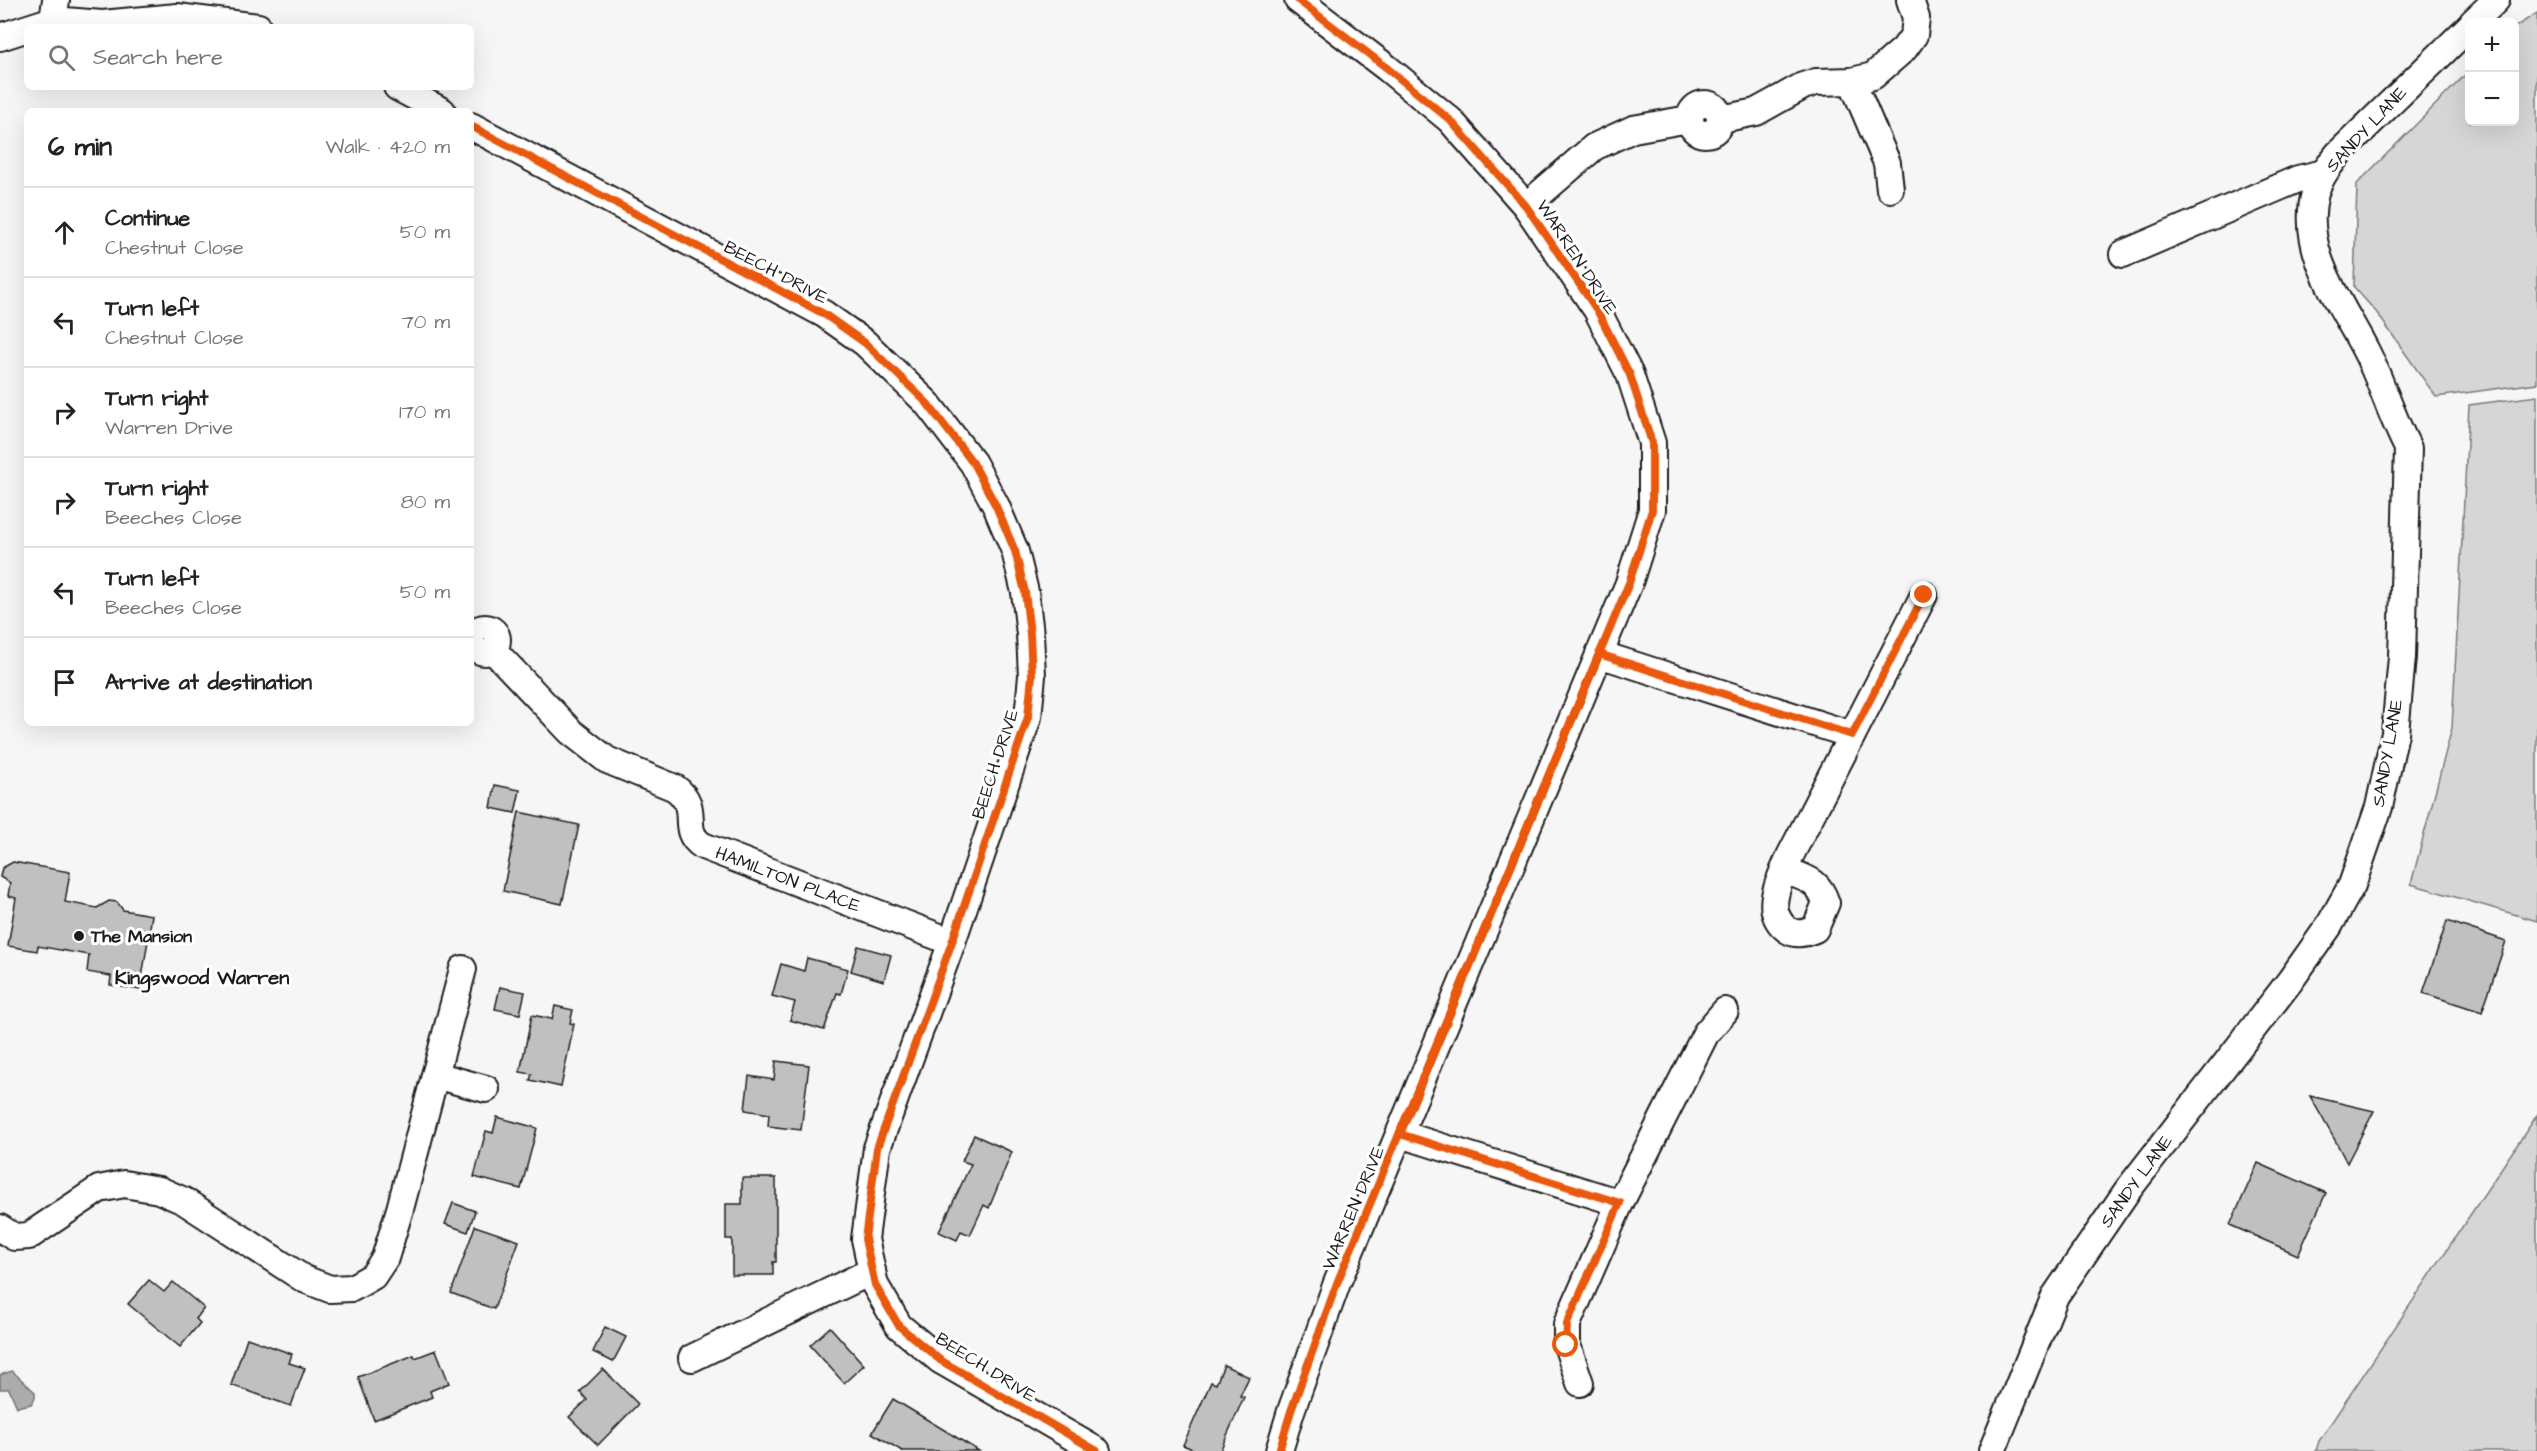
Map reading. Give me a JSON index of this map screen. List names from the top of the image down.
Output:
{
  "streets": {
    "street": [
      "SANDY LANE",
      "WARREN DRIVE",
      "BEECH DRIVE",
      "HAMILTON PLACE"
    ]
  },
  "crossings": [
    ["BEECH DRIVE", "HAMILTON PLACE"]
  ],
  "districts": ["Kingswood Warren"],
  "places": ["The Mansion"],
  "page": {
    "map_buttons": ["+", "−"],
    "search": "Search here",
    "heading": ["6 min", "Walk · 420 m"],
    "list": [
      ["Continue", "Chestnut Close", "50 m"],
      ["Turn left", "Chestnut Close", "70 m"],
      ["Turn right", "Warren Drive", "170 m"],
      ["Turn right", "Beeches Close", "80 m"],
      ["Turn left", "Beeches Close", "50 m"],
      "Arrive at destination"
    ]
  }
}
